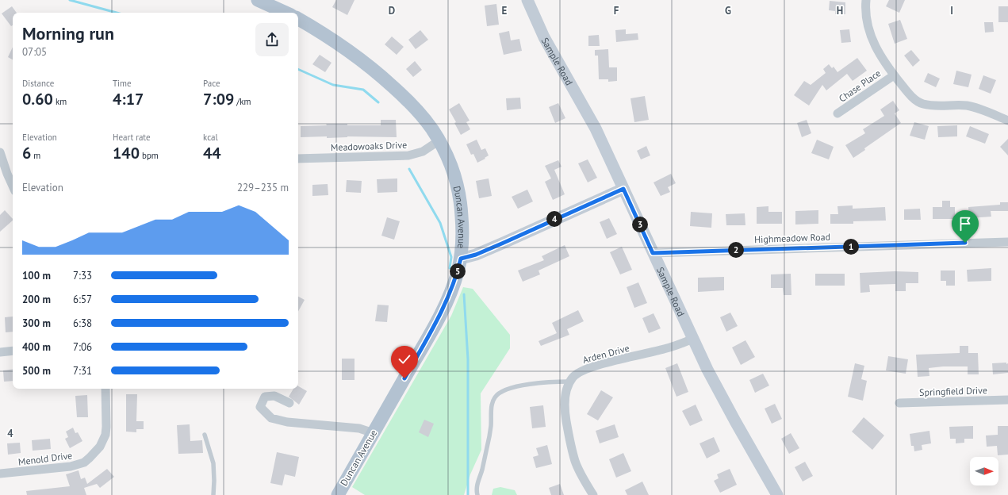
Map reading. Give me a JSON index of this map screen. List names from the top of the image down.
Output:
{
  "streets": {
    "main road": ["Duncan Avenue"],
    "street": [
      "Sample Road",
      "Chase Place",
      "Meadowoaks Drive",
      "Highmeadow Road",
      "Arden Drive",
      "Springfield Drive",
      "Menold Drive"
    ]
  },
  "crossings": [
    ["Sample Road", "Highmeadow Road"],
    ["Sample Road", "Arden Drive"],
    ["Meadowoaks Drive", "Duncan Avenue"]
  ],
  "north": "right",
  "page": {
    "heading": ["Morning run", "07:05"],
    "stats": [
      ["Distance", "0.60 km"],
      ["Time", "4:17"],
      ["Pace", "7:09 /km"],
      ["Elevation", "6 m"],
      ["Heart rate", "140 bpm"],
      ["kcal", "44"]
    ],
    "chart": ["Elevation", "229–235 m"],
    "pins": [
      "4",
      "3",
      "1",
      "2",
      "5"
    ],
    "list": [
      {
        "name": "100 m",
        "note": "7:33"
      },
      {
        "name": "200 m",
        "note": "6:57"
      },
      {
        "name": "300 m",
        "note": "6:38"
      },
      {
        "name": "400 m",
        "note": "7:06"
      },
      {
        "name": "500 m",
        "note": "7:31"
      }
    ]
  },
  "grid": {
    "columns": [
      "D",
      "E",
      "F",
      "G",
      "H",
      "I"
    ],
    "rows": ["4"]
  }
}
